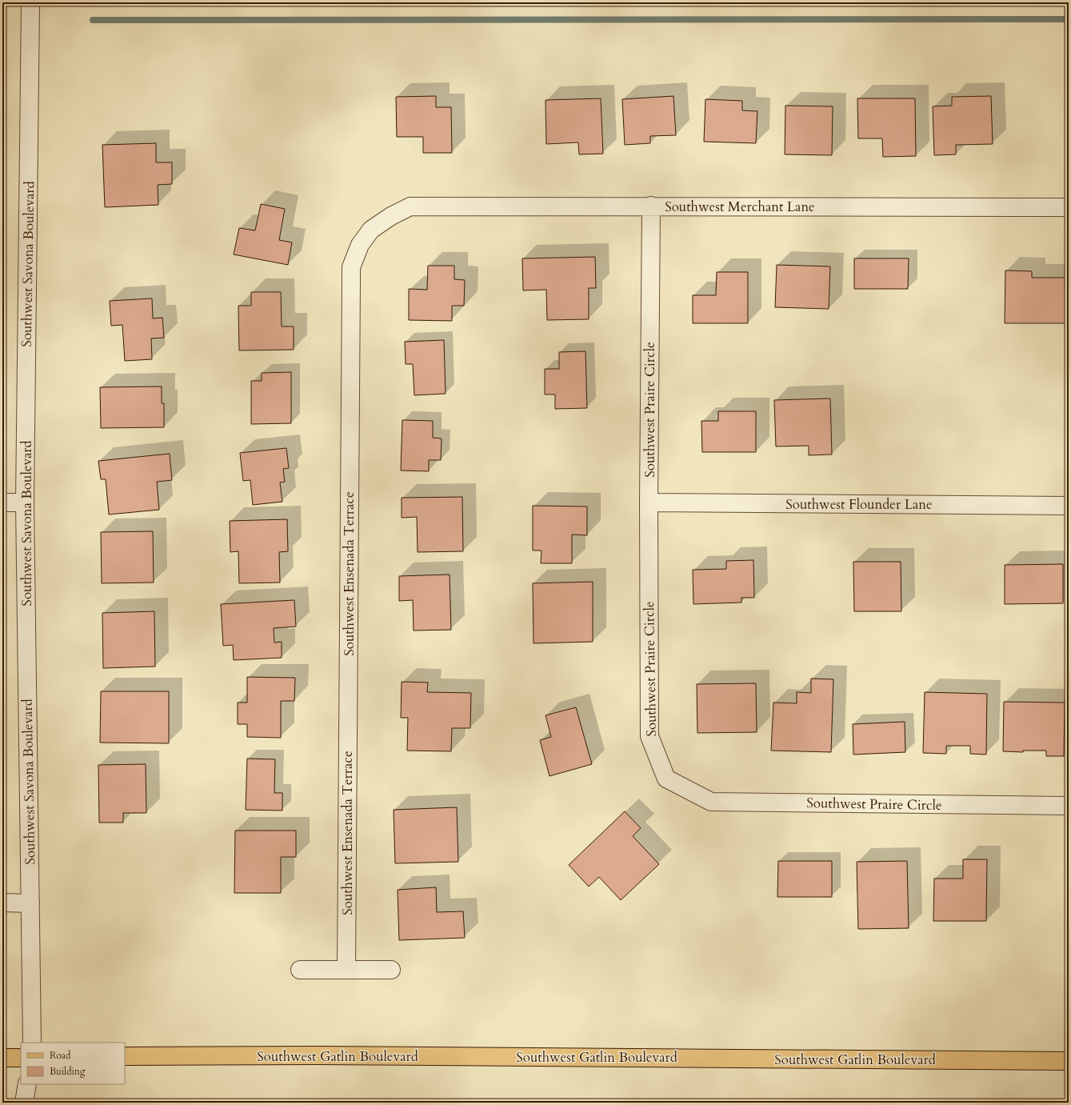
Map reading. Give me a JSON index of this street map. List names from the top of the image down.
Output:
{
  "streets": {
    "main road": ["Southwest Gatlin Boulevard"],
    "street": [
      "Southwest Merchant Lane",
      "Southwest Savona Boulevard",
      "Southwest Praire Circle",
      "Southwest Flounder Lane",
      "Southwest Ensenada Terrace"
    ]
  },
  "crossings": [
    ["Southwest Merchant Lane", "Southwest Praire Circle"],
    ["Southwest Merchant Lane", "Southwest Ensenada Terrace"],
    ["Southwest Praire Circle", "Southwest Flounder Lane"]
  ],
  "legend": ["Road", "Building"]
}
